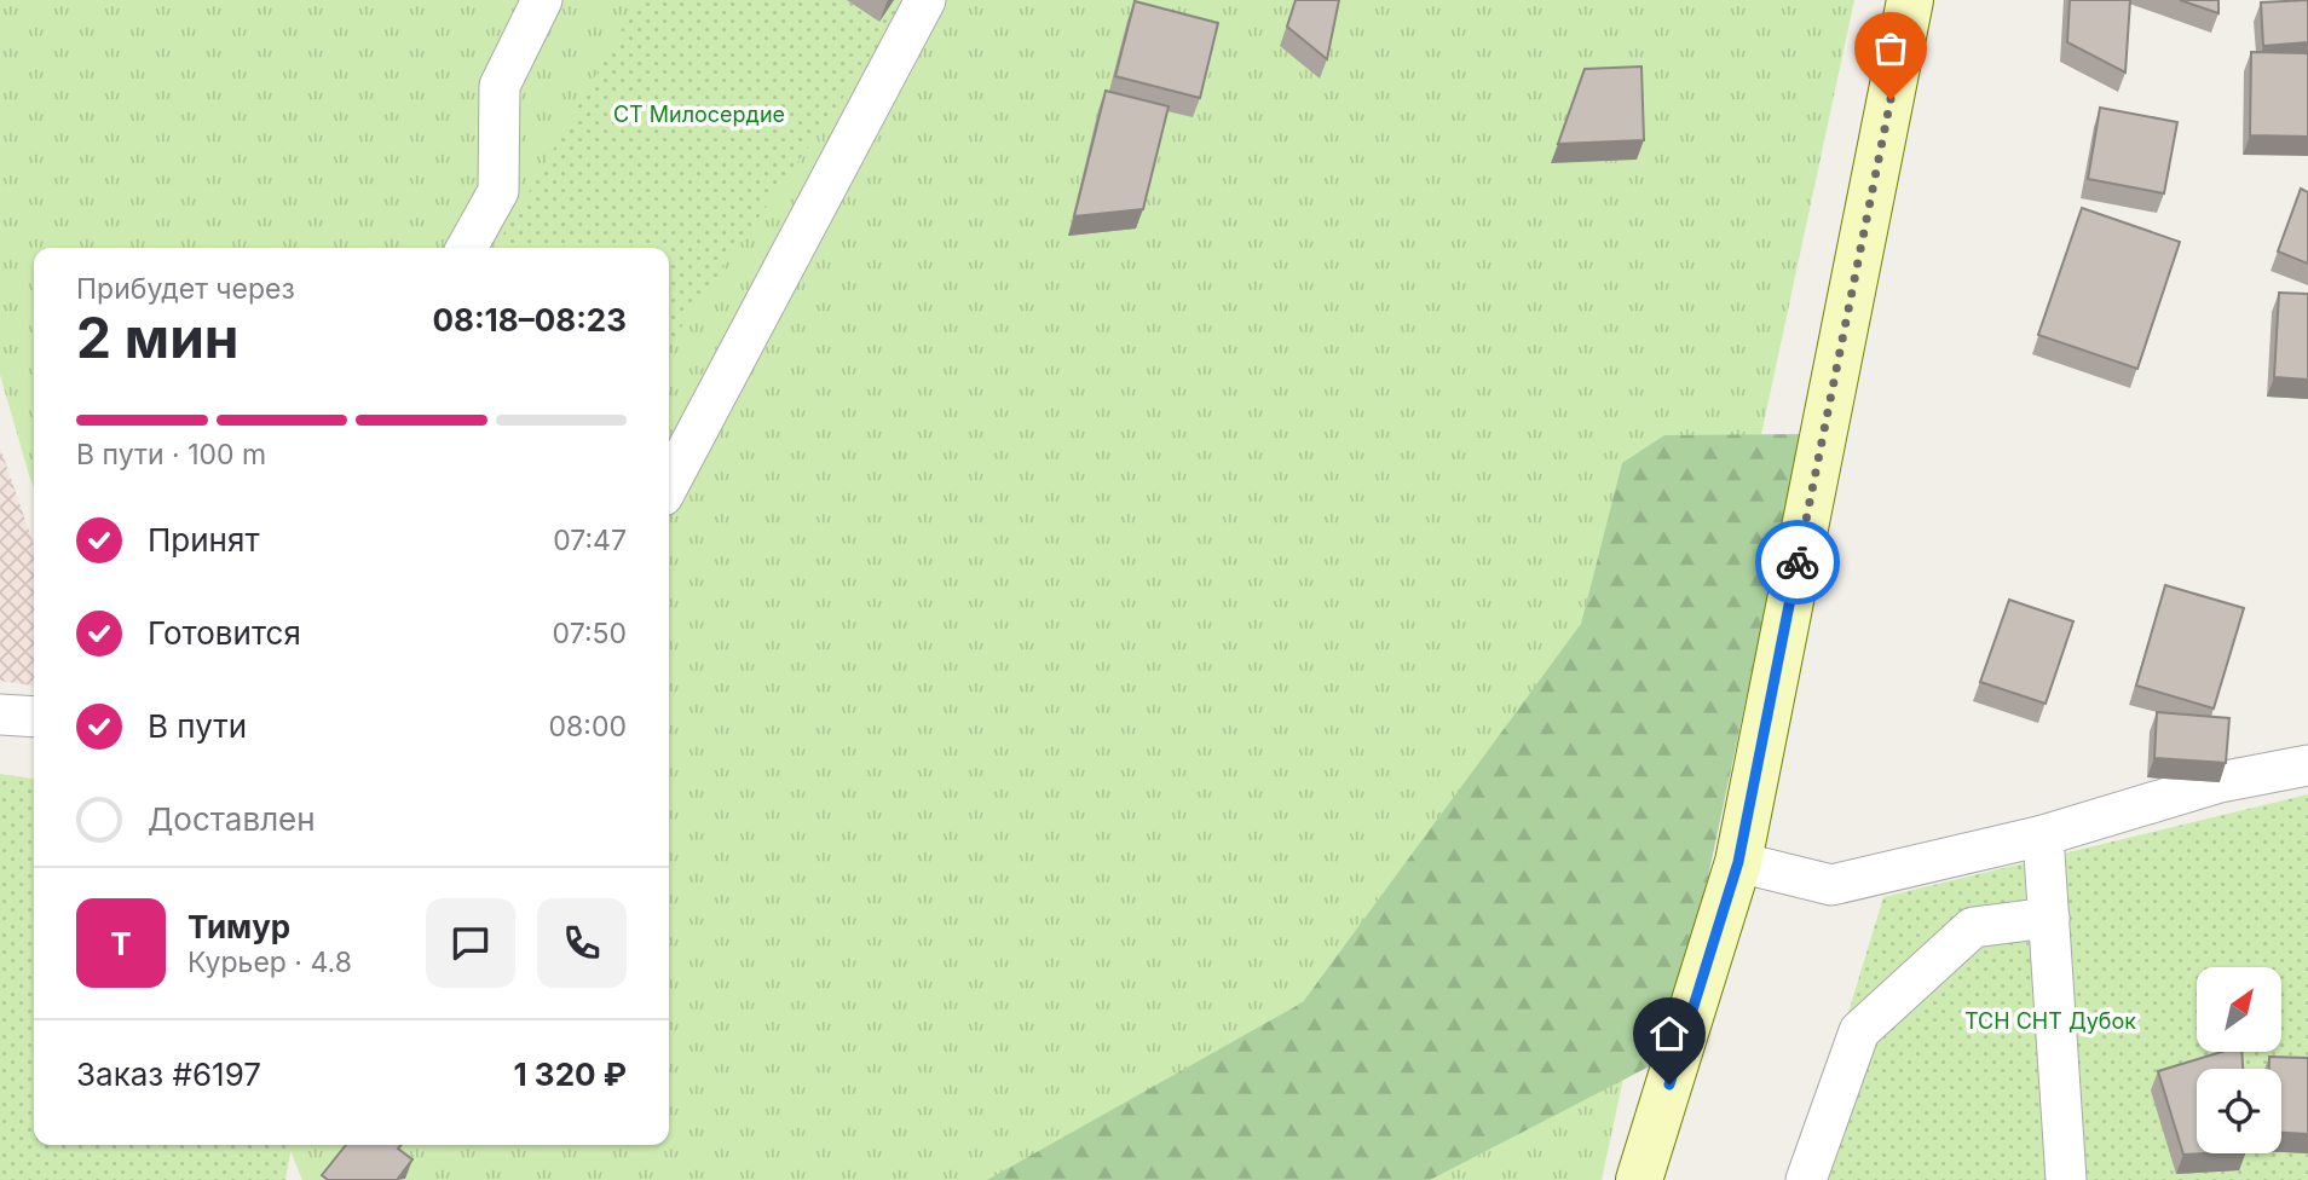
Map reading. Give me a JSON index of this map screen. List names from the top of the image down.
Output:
{
  "parks": ["СТ Милосердие", "ТСН СНТ Дубок"],
  "north": "top right",
  "page": {
    "heading": ["2 мин", "Прибудет через", "08:18–08:23"],
    "panel": [
      "Тимур",
      "Курьер · 4.8",
      "Заказ #6197",
      "1 320 ₽"
    ],
    "bar": "В пути · 100 m",
    "list": [
      ["Принят", "07:47"],
      ["Готовится", "07:50"],
      ["В пути", "08:00"],
      "Доставлен"
    ],
    "round": "Т"
  }
}
